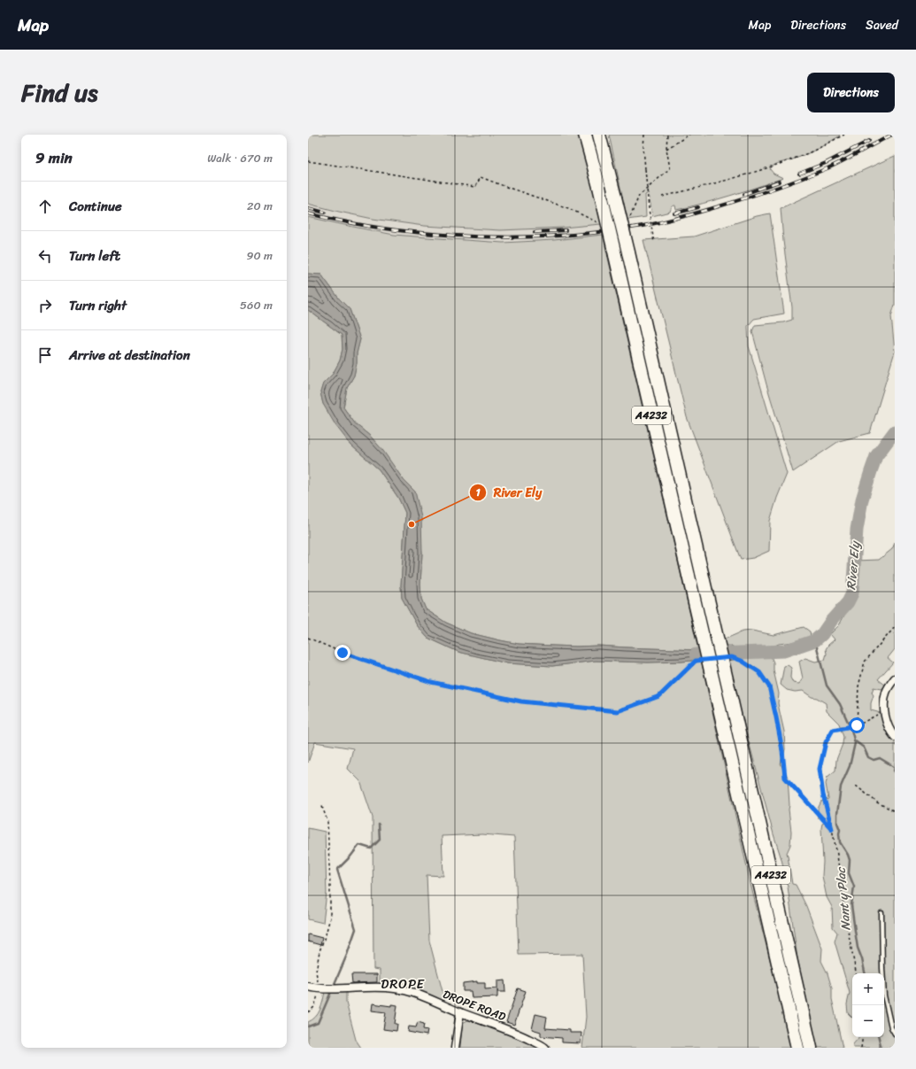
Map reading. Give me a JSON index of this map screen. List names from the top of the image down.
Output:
{
  "streets": {
    "highway": ["A4232"],
    "street": ["DROPE ROAD"]
  },
  "districts": ["DROPE"],
  "water": ["River Ely", "Nant y Plac"],
  "places": ["River Ely"],
  "page": {
    "header": "Map",
    "nav": ["Map", "Directions", "Saved"],
    "title": "Find us",
    "buttons": "Directions",
    "heading": ["9 min", "Walk · 670 m"],
    "list": [
      ["Continue", "20 m"],
      ["Turn left", "90 m"],
      ["Turn right", "560 m"],
      "Arrive at destination"
    ],
    "map_buttons": ["+", "−"]
  }
}
